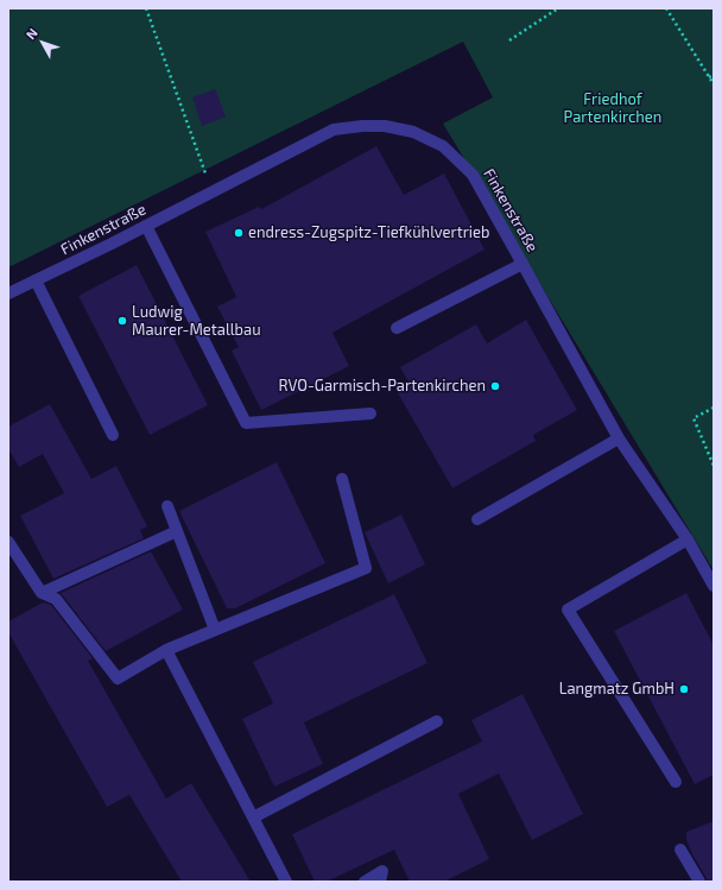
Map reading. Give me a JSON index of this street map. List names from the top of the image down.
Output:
{
  "streets": {
    "street": ["Finkenstraße"]
  },
  "parks": ["Friedhof Partenkirchen"],
  "places": [
    "endress-Zugspitz-Tiefkühlvertrieb",
    "Ludwig Maurer-Metallbau",
    "RVO-Garmisch-Partenkirchen",
    "Langmatz GmbH"
  ],
  "north": "top left"
}
